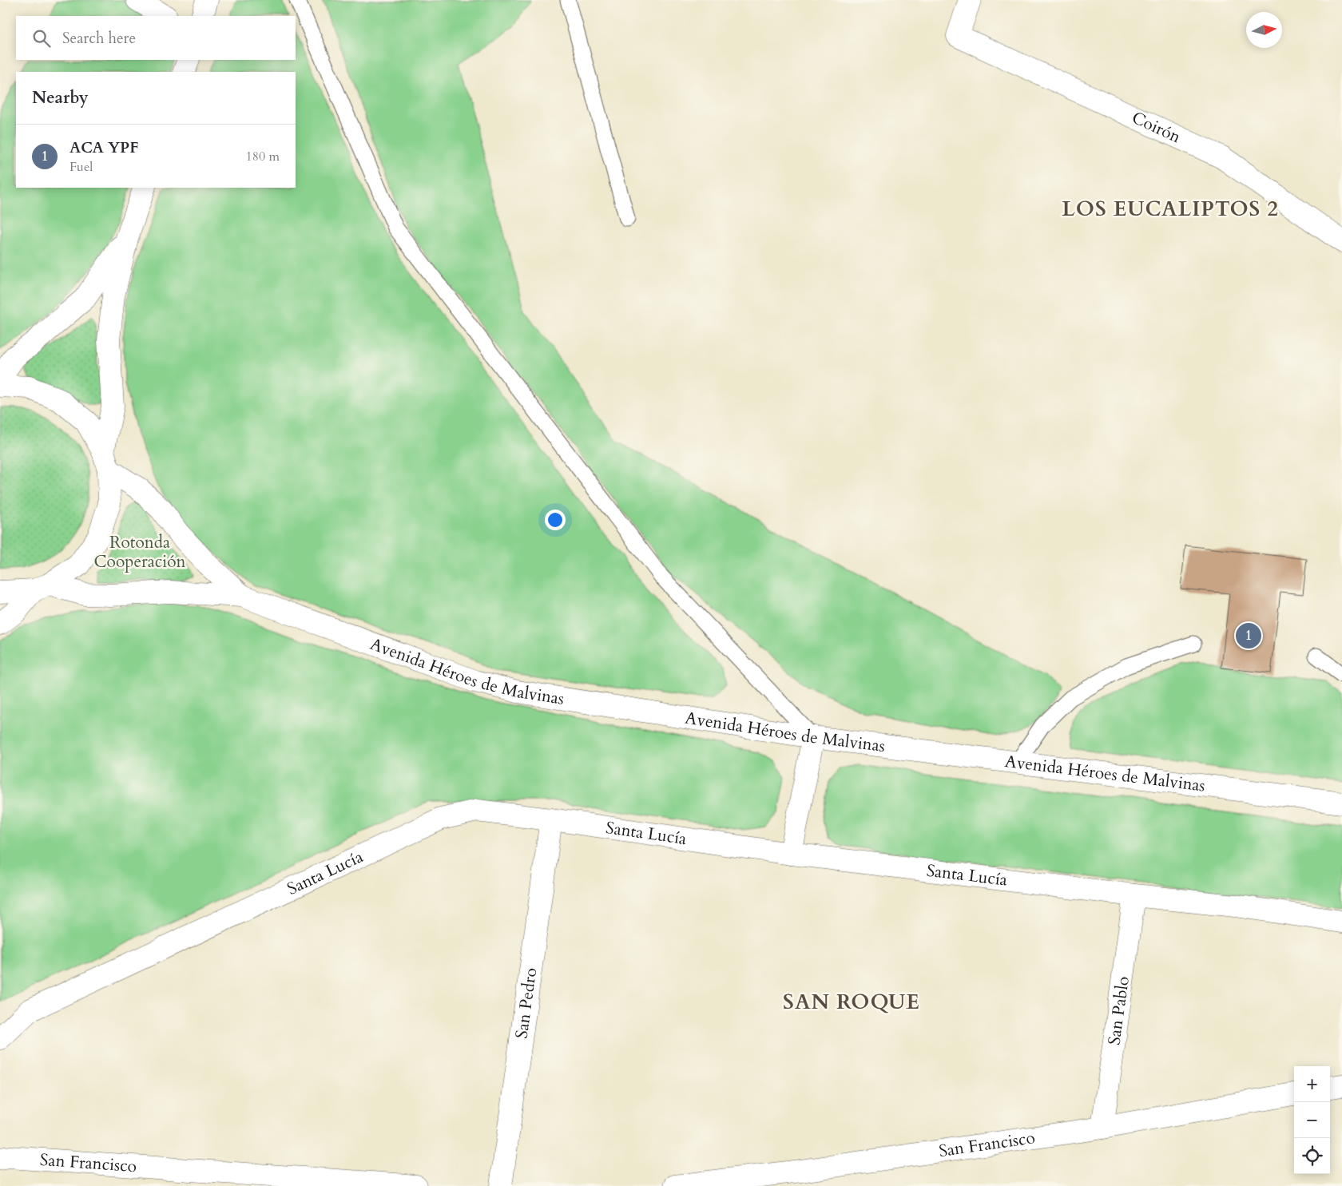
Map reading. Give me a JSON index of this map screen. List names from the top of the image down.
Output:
{
  "streets": {
    "street": [
      "Coirón",
      "Avenida Héroes de Malvinas",
      "Santa Lucía",
      "San Pedro",
      "San Pablo",
      "San Francisco"
    ]
  },
  "crossings": [
    ["Santa Lucía", "San Pedro"],
    ["Santa Lucía", "San Pablo"],
    ["San Pablo", "San Francisco"]
  ],
  "districts": ["LOS EUCALIPTOS 2", "SAN ROQUE"],
  "parks": ["Rotonda Cooperación"],
  "north": "right",
  "page": {
    "search": "Search here",
    "heading": "Nearby",
    "list": [
      {
        "mark": "1",
        "name": "ACA YPF",
        "note": "Fuel",
        "value": "180 m"
      }
    ],
    "pins": "1",
    "map_buttons": ["+", "−"]
  }
}
